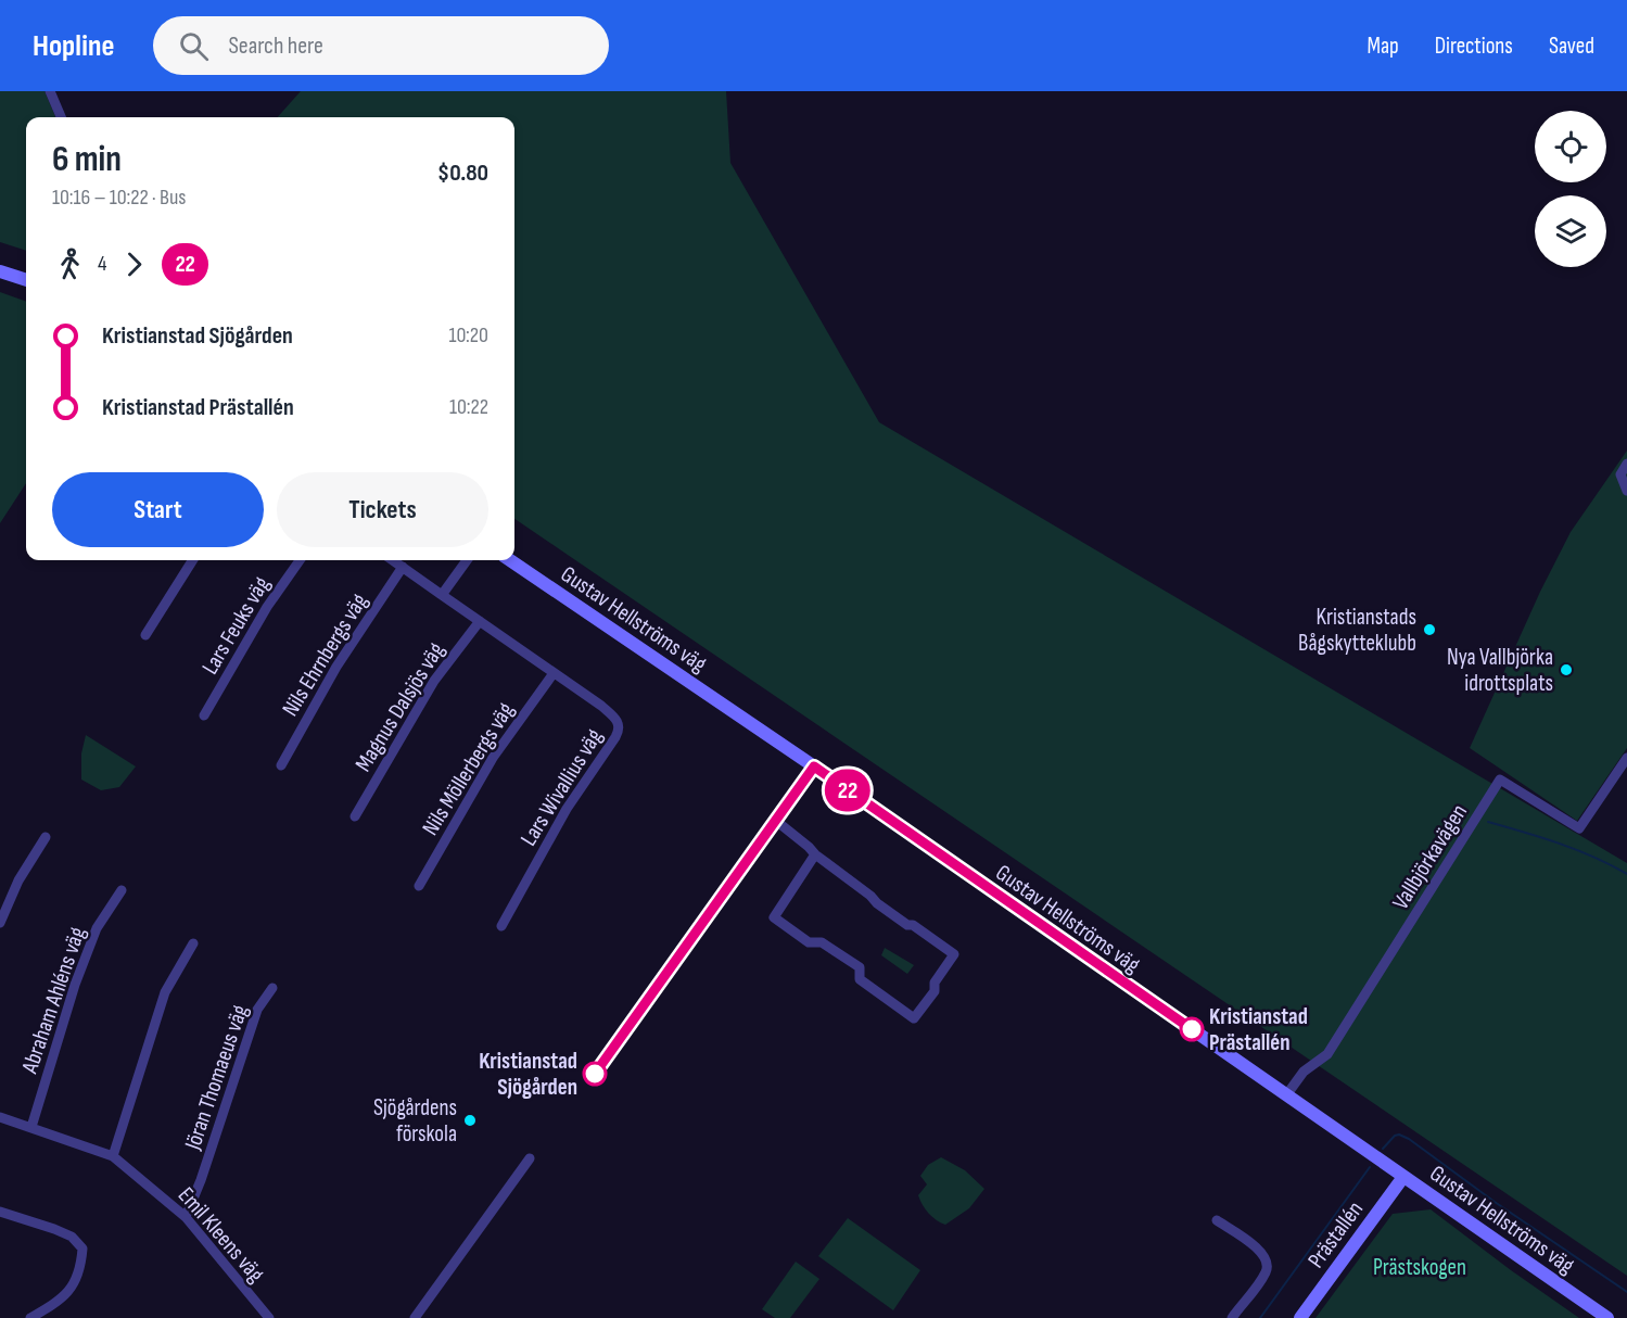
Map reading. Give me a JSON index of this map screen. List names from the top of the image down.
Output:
{
  "streets": {
    "street": [
      "Gustav Hellströms väg",
      "Lars Feuks väg",
      "Nils Ehrnbergs väg",
      "Magnus Dalsjös väg",
      "Nils Möllerbergs väg",
      "Lars Wivallius väg",
      "Vallbjörkavägen",
      "Abraham Ahléns väg",
      "Jöran Thomaeus väg",
      "Emil Kleens väg",
      "Prästallén"
    ]
  },
  "crossings": [
    ["Gustav Hellströms väg", "Vallbjörkavägen"],
    ["Gustav Hellströms väg", "Prästallén"],
    ["Nils Ehrnbergs väg", "Lars Wivallius väg"],
    ["Magnus Dalsjös väg", "Lars Wivallius väg"],
    ["Nils Möllerbergs väg", "Lars Wivallius väg"],
    ["Abraham Ahléns väg", "Emil Kleens väg"],
    ["Jöran Thomaeus väg", "Emil Kleens väg"]
  ],
  "parks": ["Prästskogen"],
  "places": [
    "Kristianstads Bågskytteklubb",
    "Nya Vallbjörka idrottsplats",
    "Kristianstad Prästallén",
    "Kristianstad Sjögården",
    "Sjögårdens förskola"
  ],
  "lines": ["bus line 22"],
  "page": {
    "header": "Hopline",
    "search": "Search here",
    "nav": ["Map", "Directions", "Saved"],
    "on_map": "22",
    "heading": ["6 min", "10:16 – 10:22 · Bus", "$0.80"],
    "legs": ["4", "22"],
    "list": [
      {
        "name": "Kristianstad Sjögården",
        "value": "10:20"
      },
      {
        "name": "Kristianstad Prästallén",
        "value": "10:22"
      }
    ],
    "buttons": ["Start", "Tickets"]
  }
}
